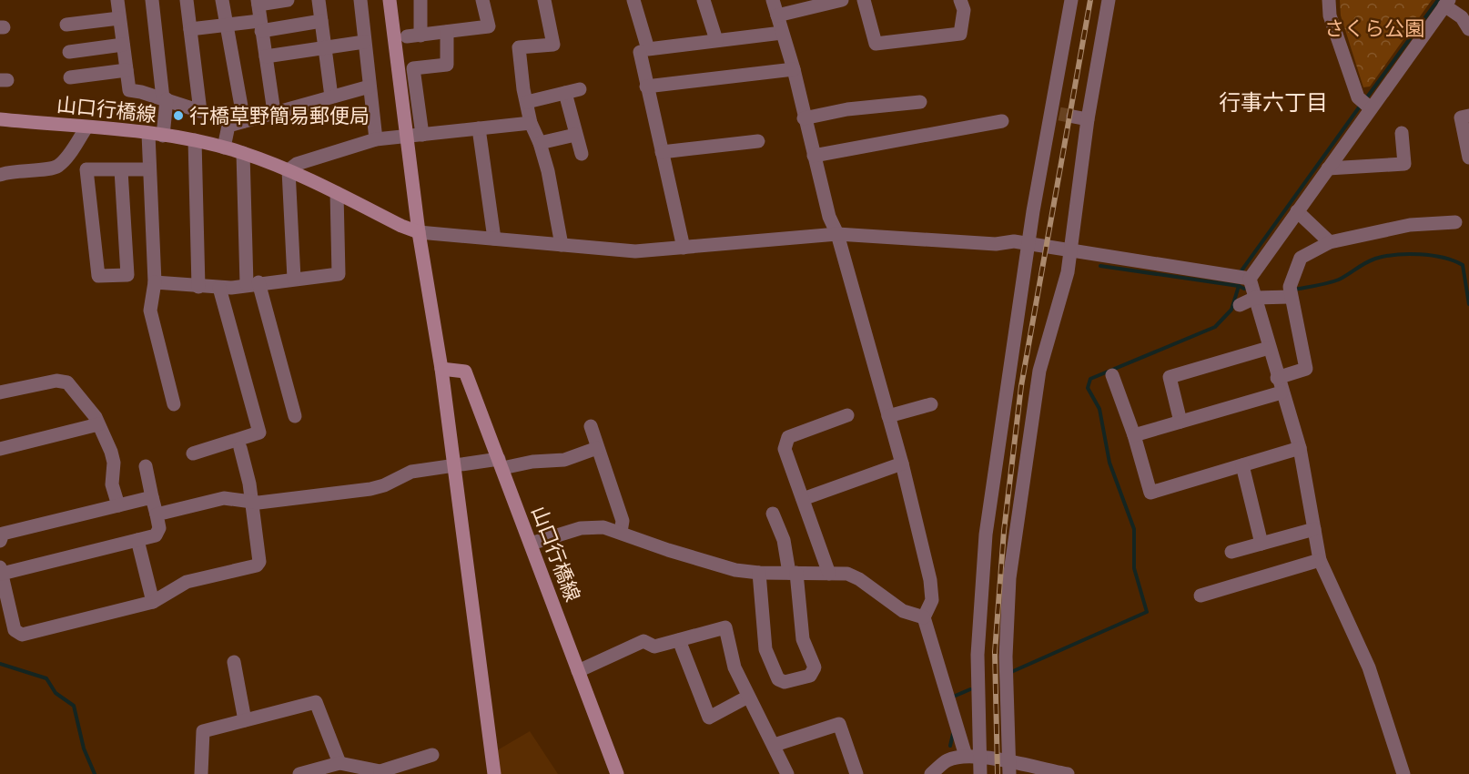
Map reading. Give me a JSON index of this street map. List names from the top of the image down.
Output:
{
  "streets": {
    "main road": ["山口行橋線"]
  },
  "districts": ["行事六丁目"],
  "parks": ["さくら公園"],
  "places": ["行橋草野簡易郵便局"]
}
